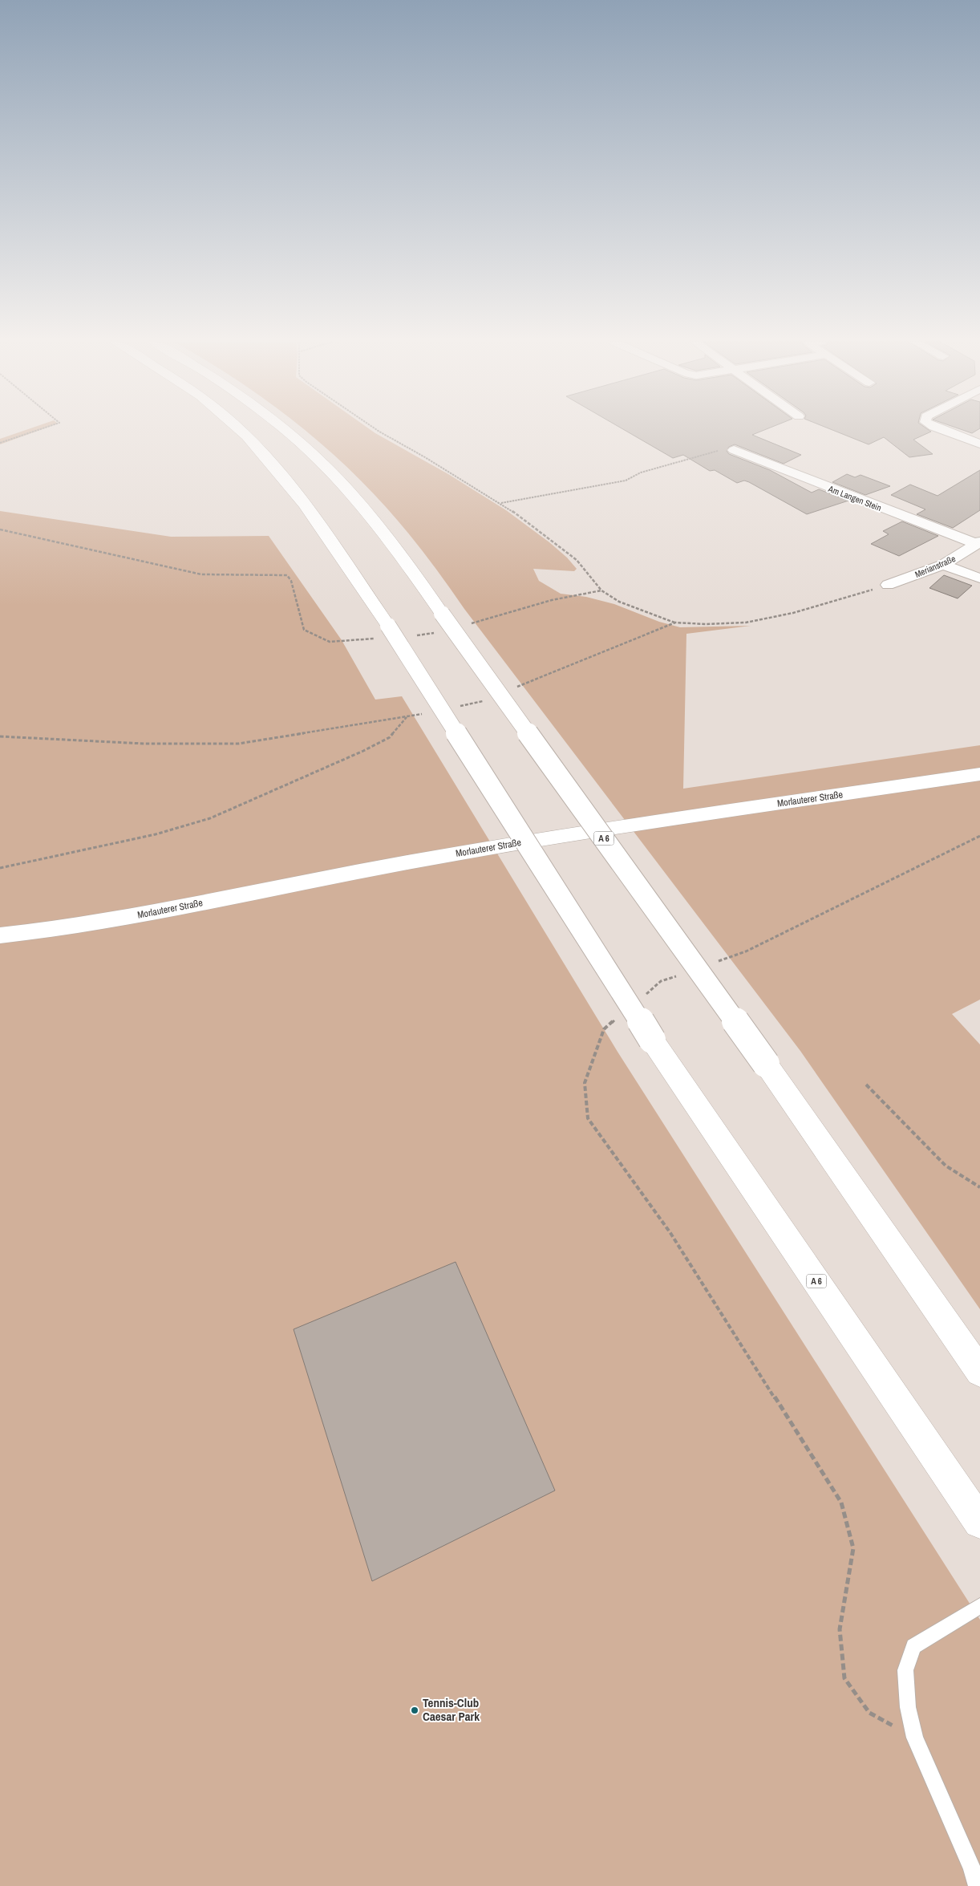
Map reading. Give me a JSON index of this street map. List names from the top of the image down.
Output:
{
  "streets": {
    "main road": ["Morlauterer Straße", "A 6"],
    "street": ["Am Langen Stein", "Merianstraße"]
  },
  "crossings": [
    ["Am Langen Stein", "Merianstraße"]
  ],
  "places": ["Tennis-Club Caesar Park"]
}
